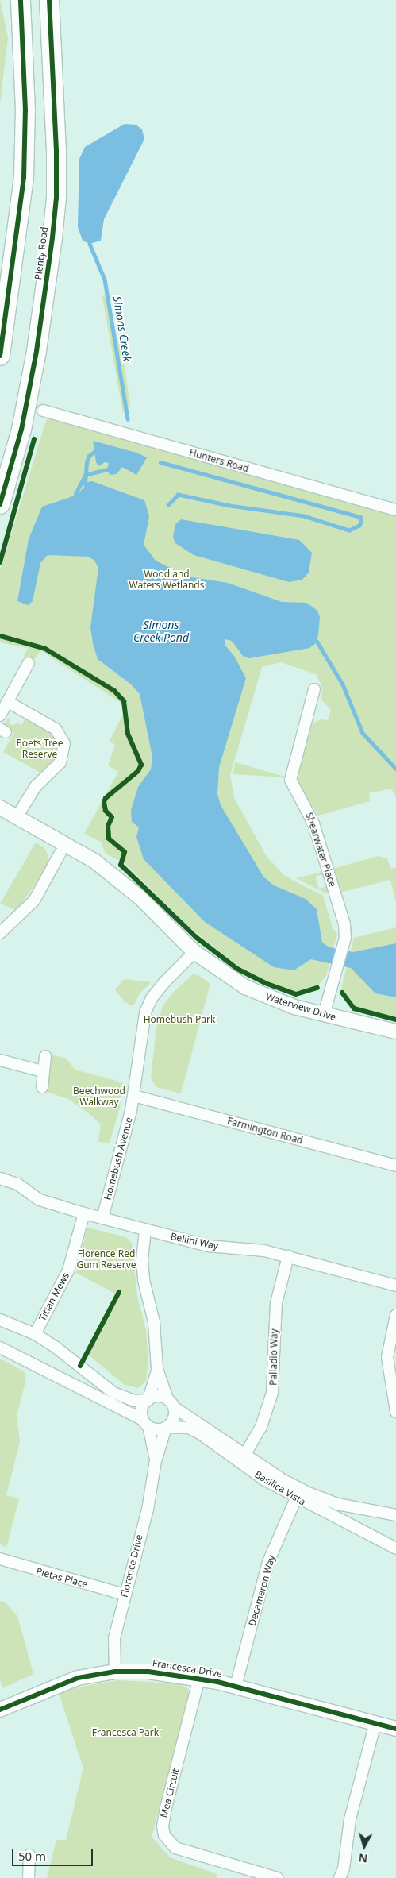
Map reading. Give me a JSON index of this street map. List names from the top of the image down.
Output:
{
  "streets": {
    "highway": ["Plenty Road"],
    "street": [
      "Hunters Road",
      "Shearwater Place",
      "Waterview Drive",
      "Farmington Road",
      "Homebush Avenue",
      "Bellini Way",
      "Titian Mews",
      "Palladio Way",
      "Basilica Vista",
      "Florence Drive",
      "Pietas Place",
      "Decameron Way",
      "Francesca Drive",
      "Mea Circuit"
    ]
  },
  "crossings": [
    ["Shearwater Place", "Waterview Drive"],
    ["Waterview Drive", "Homebush Avenue"],
    ["Farmington Road", "Homebush Avenue"],
    ["Homebush Avenue", "Bellini Way"],
    ["Bellini Way", "Titian Mews"],
    ["Bellini Way", "Palladio Way"],
    ["Palladio Way", "Basilica Vista"],
    ["Basilica Vista", "Florence Drive"],
    ["Basilica Vista", "Decameron Way"],
    ["Florence Drive", "Pietas Place"],
    ["Florence Drive", "Francesca Drive"],
    ["Decameron Way", "Francesca Drive"],
    ["Francesca Drive", "Mea Circuit"]
  ],
  "water": ["Simons Creek", "Simons Creek Pond"],
  "parks": [
    "Woodland Waters Wetlands",
    "Poets Tree Reserve",
    "Homebush Park",
    "Beechwood Walkway",
    "Florence Red Gum Reserve",
    "Francesca Park"
  ],
  "scale_bar": "50 m",
  "north": "bottom"
}
